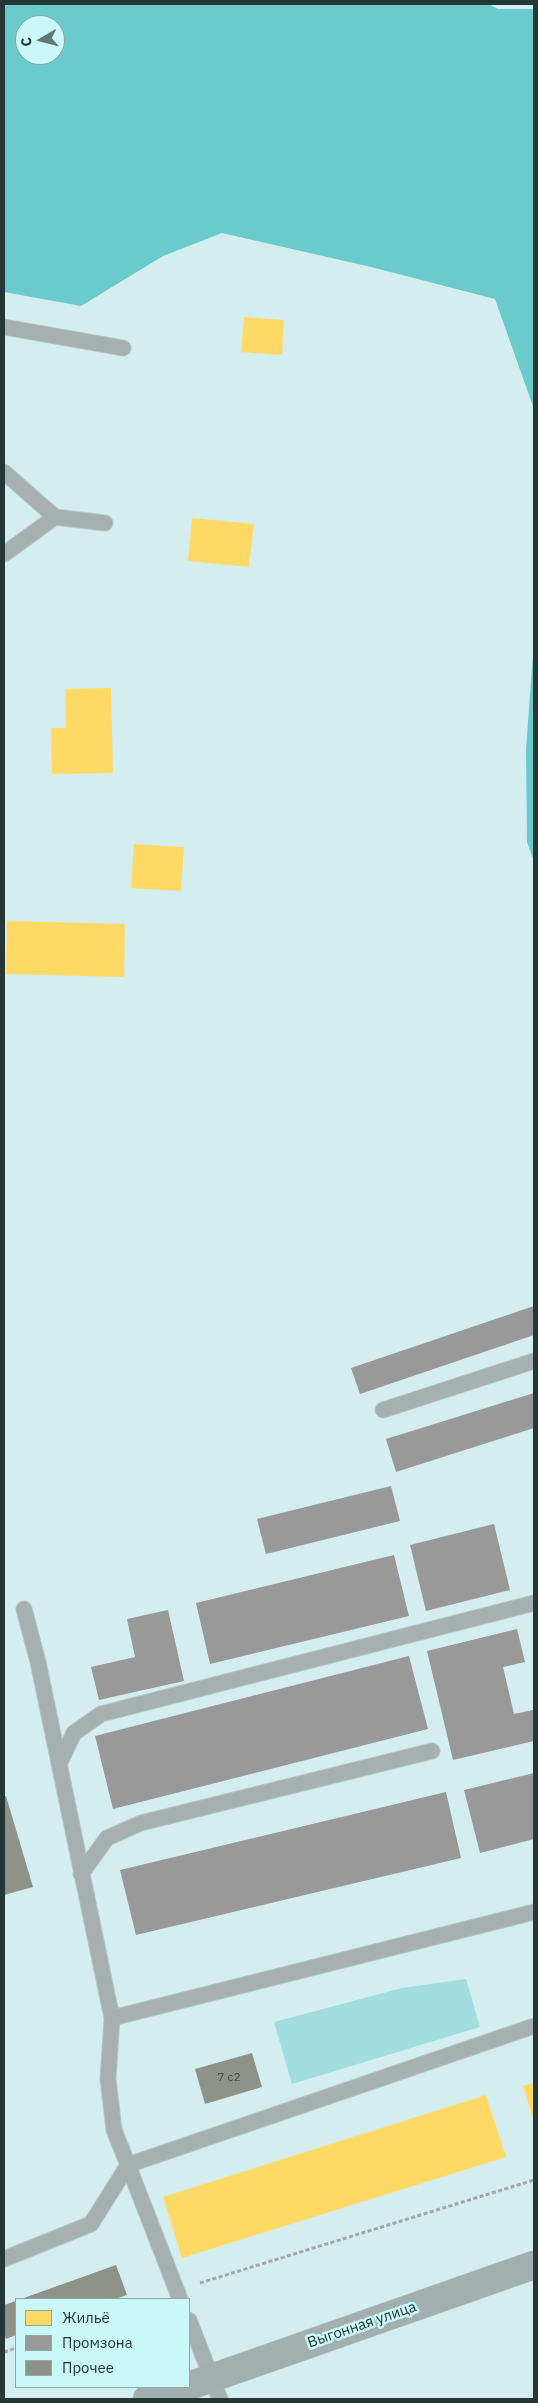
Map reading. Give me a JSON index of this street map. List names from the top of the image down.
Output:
{
  "streets": {
    "street": ["Выгонная улица"]
  },
  "house_numbers": ["7 с2"],
  "legend": ["Жильё", "Промзона", "Прочее"],
  "north": "left"
}
